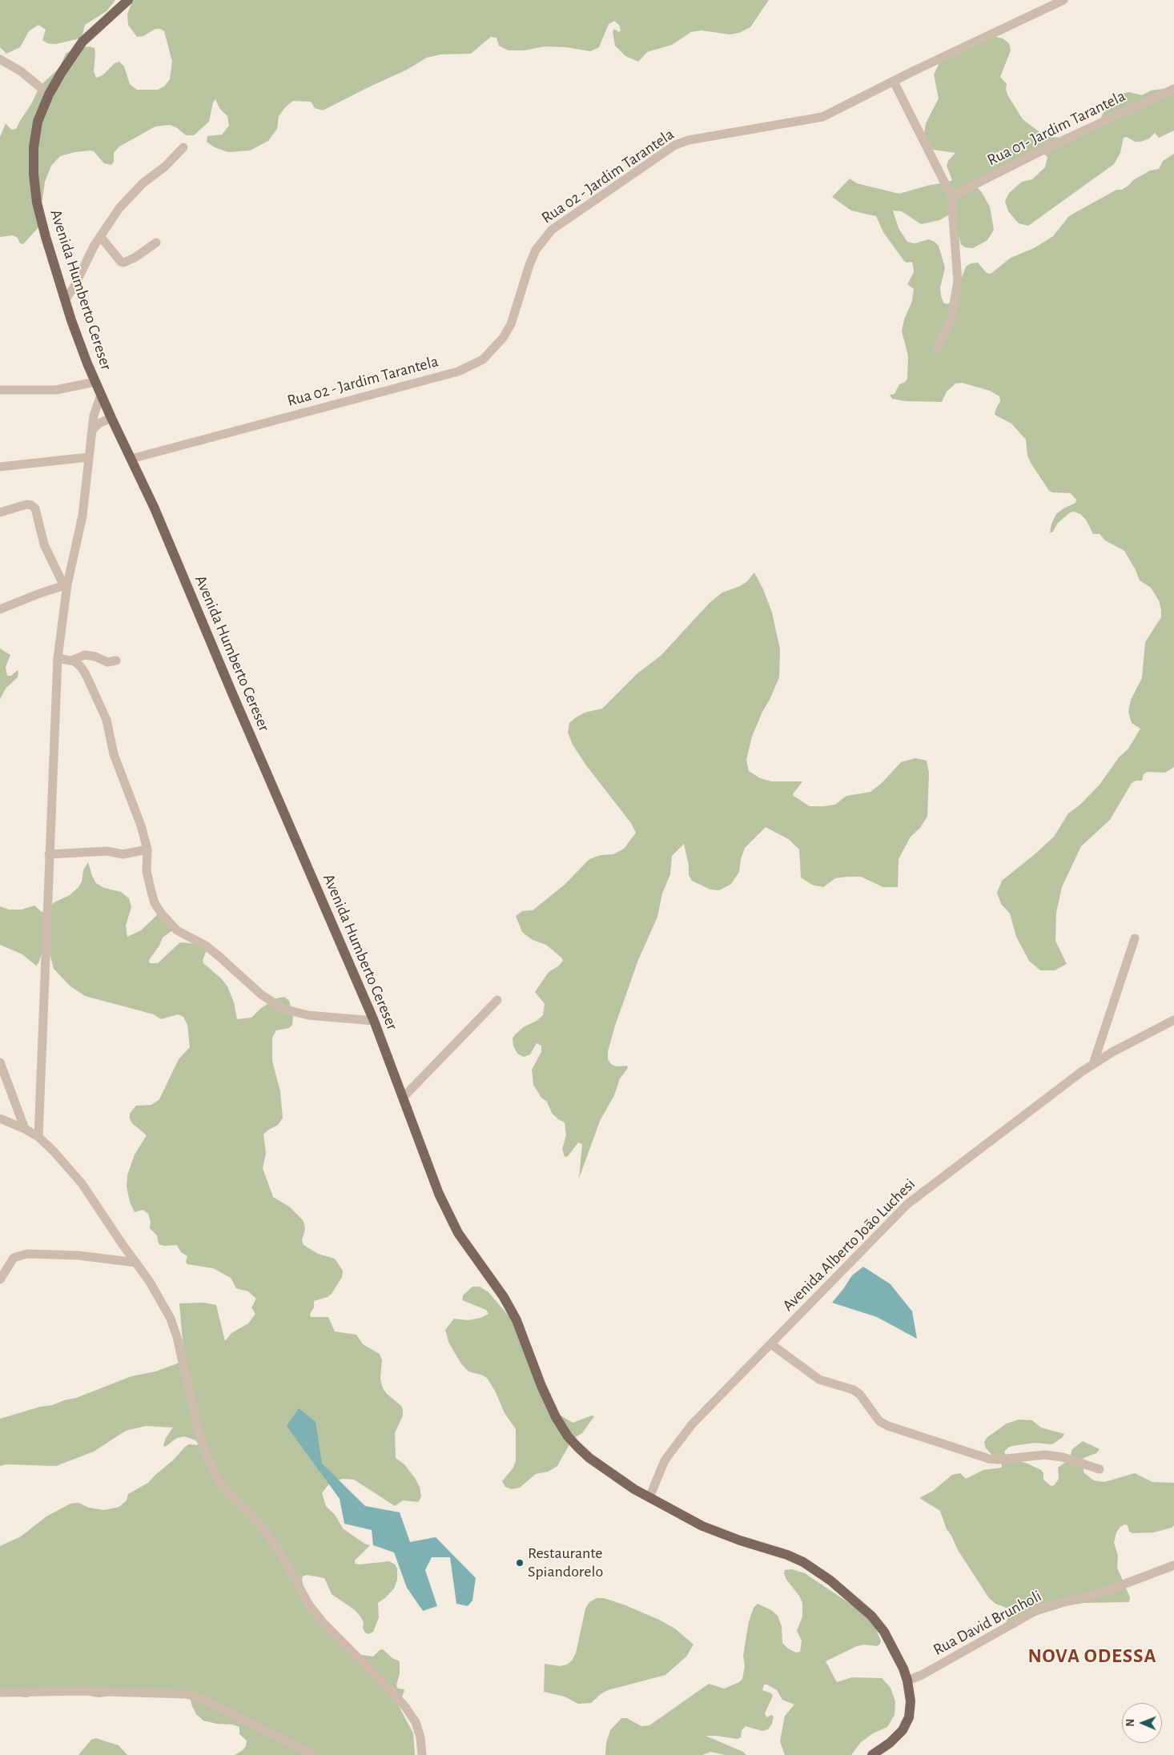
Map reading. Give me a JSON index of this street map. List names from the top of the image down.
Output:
{
  "streets": {
    "main road": ["Avenida Humberto Cereser"],
    "street": [
      "Rua 01- Jardim Tarantela",
      "Rua 02 - Jardim Tarantela",
      "Avenida Alberto João Luchesi",
      "Rua David Brunholi"
    ]
  },
  "crossings": [
    ["Rua 02 - Jardim Tarantela", "Avenida Humberto Cereser"],
    ["Avenida Humberto Cereser", "Avenida Alberto João Luchesi"],
    ["Avenida Humberto Cereser", "Rua David Brunholi"]
  ],
  "districts": ["NOVA ODESSA"],
  "places": ["Restaurante Spiandorelo"],
  "north": "left"
}
